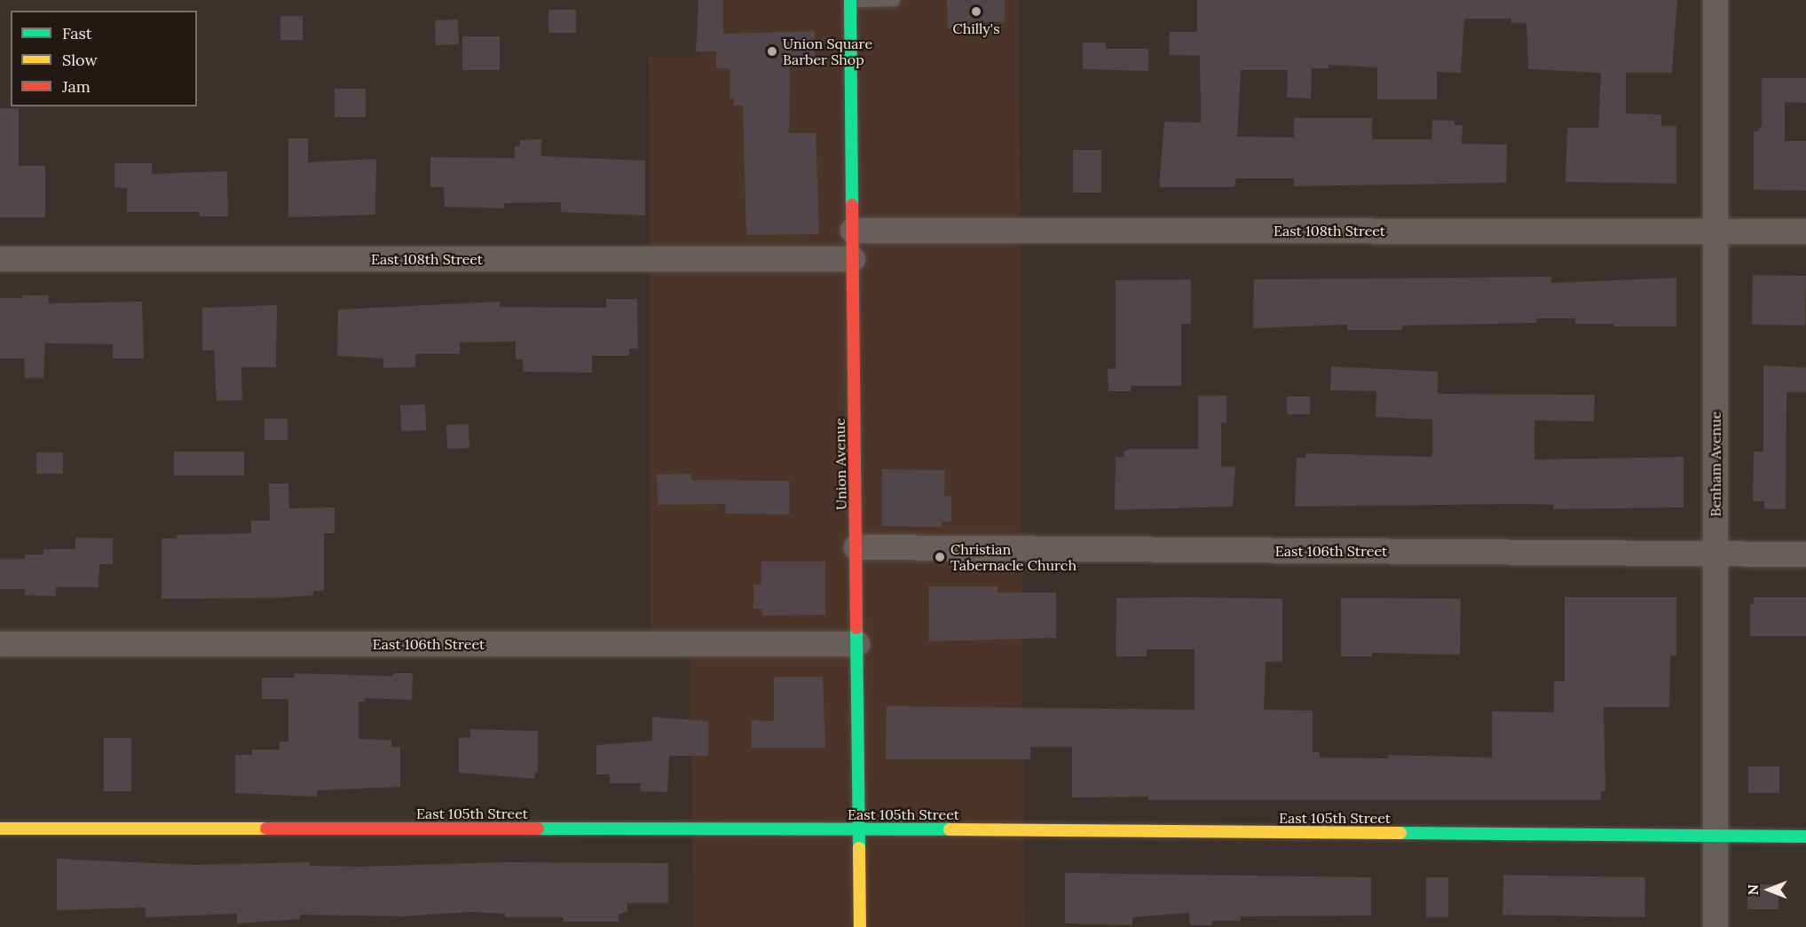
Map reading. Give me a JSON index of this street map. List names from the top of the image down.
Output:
{
  "streets": {
    "street": [
      "East 108th Street",
      "Union Avenue",
      "Benham Avenue",
      "East 106th Street",
      "East 105th Street"
    ]
  },
  "crossings": [
    ["East 108th Street", "Union Avenue"],
    ["East 108th Street", "Benham Avenue"],
    ["Union Avenue", "East 106th Street"],
    ["Union Avenue", "East 105th Street"],
    ["Benham Avenue", "East 106th Street"],
    ["Benham Avenue", "East 105th Street"]
  ],
  "places": ["Chilly's", "Union Square Barber Shop", "Christian Tabernacle Church"],
  "legend": ["Fast", "Slow", "Jam"],
  "north": "left"
}
